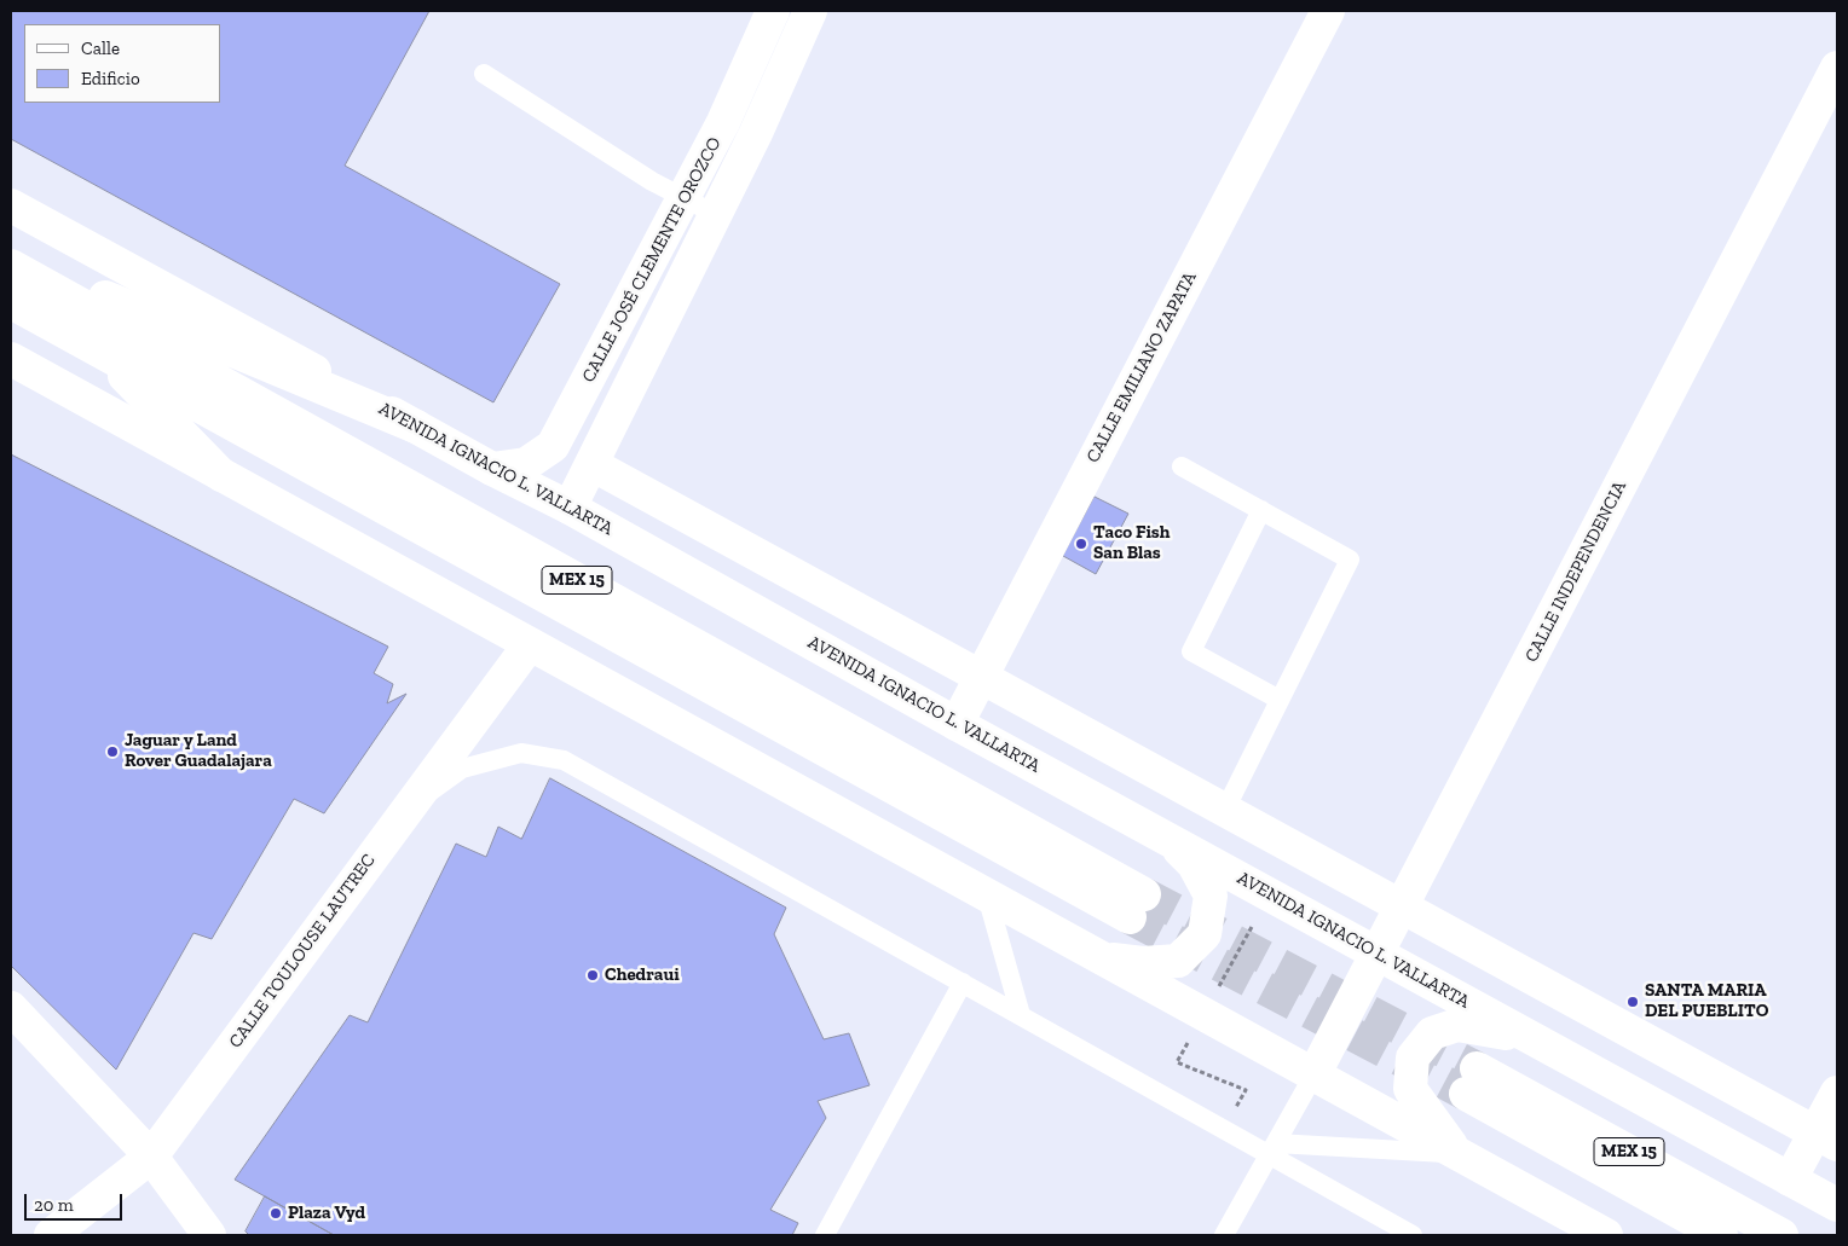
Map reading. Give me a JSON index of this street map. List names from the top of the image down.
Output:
{
  "streets": {
    "main road": [
      "CALLE JOSÉ CLEMENTE OROZCO",
      "CALLE EMILIANO ZAPATA",
      "AVENIDA IGNACIO L. VALLARTA",
      "CALLE INDEPENDENCIA",
      "MEX 15",
      "CALLE TOULOUSE LAUTREC"
    ]
  },
  "crossings": [
    ["CALLE JOSÉ CLEMENTE OROZCO", "AVENIDA IGNACIO L. VALLARTA"],
    ["CALLE EMILIANO ZAPATA", "AVENIDA IGNACIO L. VALLARTA"],
    ["AVENIDA IGNACIO L. VALLARTA", "CALLE INDEPENDENCIA"]
  ],
  "places": [
    "Taco Fish San Blas",
    "Jaguar y Land Rover Guadalajara",
    "Chedraui",
    "SANTA MARIA DEL PUEBLITO",
    "Plaza Vyd"
  ],
  "legend": ["Calle", "Edificio"],
  "scale_bar": "20 m"
}
